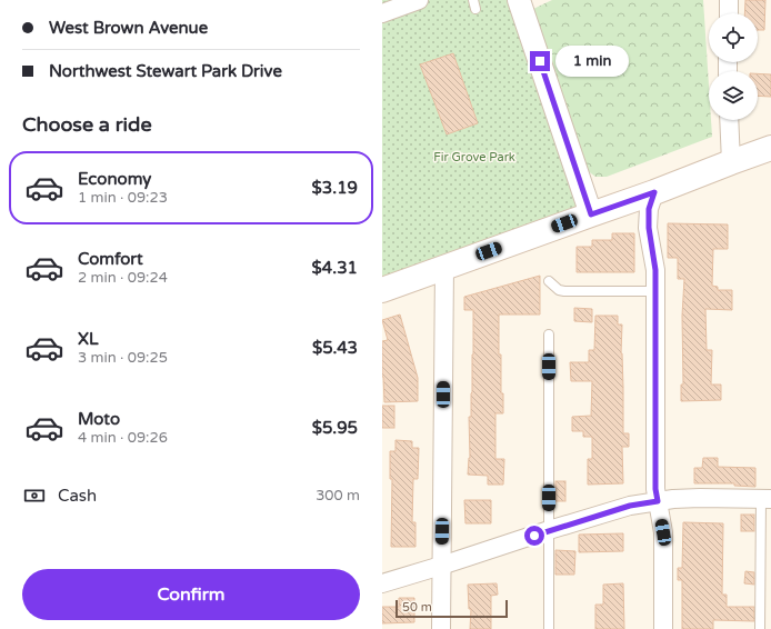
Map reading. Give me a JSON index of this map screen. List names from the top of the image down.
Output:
{
  "parks": ["Fir Grove Park"],
  "scale_bar": "50 m",
  "page": {
    "banner": ["West Brown Avenue", "Northwest Stewart Park Drive"],
    "bubble": "1 min",
    "heading": "Choose a ride",
    "list": [
      {
        "name": "Economy",
        "note": "1 min · 09:23",
        "value": "$3.19"
      },
      {
        "name": "Comfort",
        "note": "2 min · 09:24",
        "value": "$4.31"
      },
      {
        "name": "XL",
        "note": "3 min · 09:25",
        "value": "$5.43"
      },
      {
        "name": "Moto",
        "note": "4 min · 09:26",
        "value": "$5.95"
      }
    ],
    "pay": ["Cash", "300 m"],
    "buttons": "Confirm",
    "scale": "50 m"
  }
}
